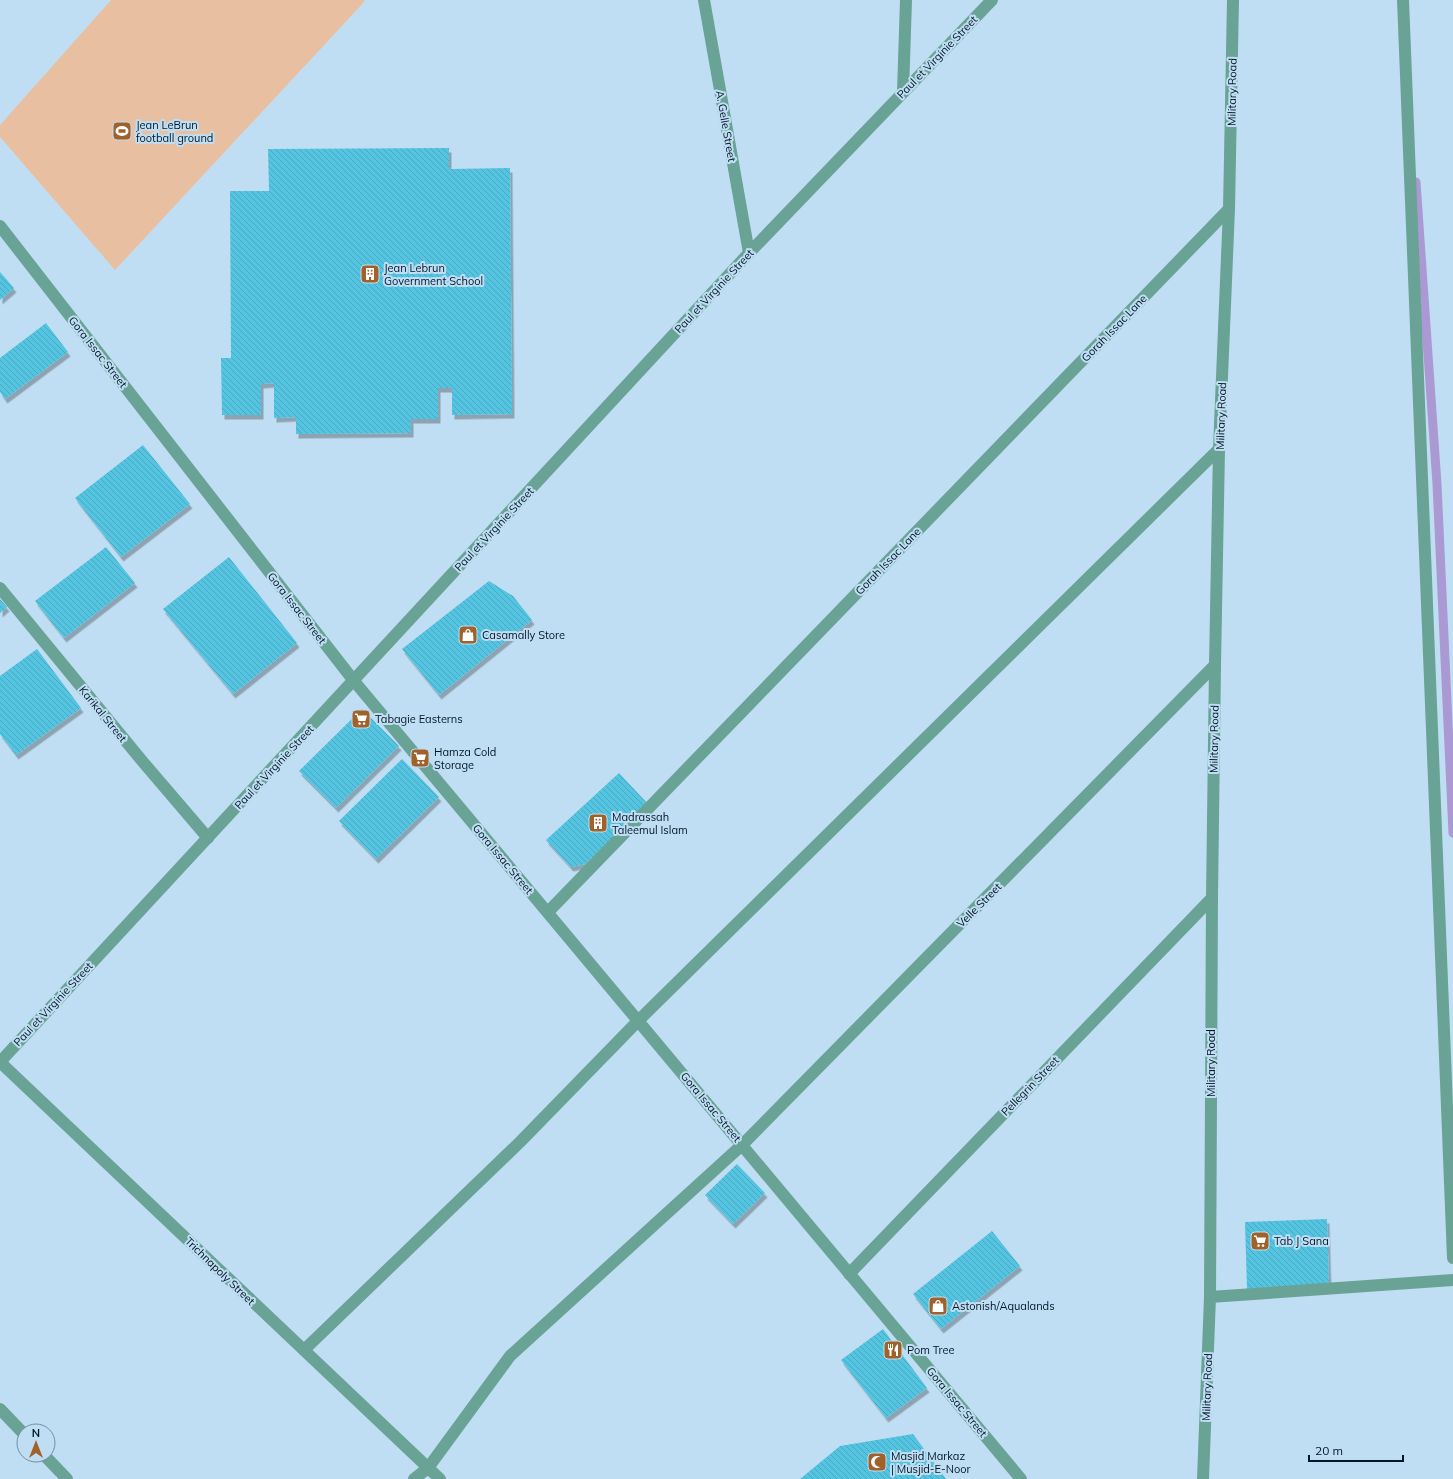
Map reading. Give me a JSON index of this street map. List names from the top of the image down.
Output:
{
  "streets": {
    "street": [
      "Paul et Virginie Street",
      "Military Road",
      "A. Gelle Street",
      "Gorah Issac Lane",
      "Gora Issac Street",
      "Karikal Street",
      "Velle Street",
      "Pellegrin Street",
      "Trichnapoly Street"
    ]
  },
  "crossings": [
    ["Paul et Virginie Street", "A. Gelle Street"],
    ["Paul et Virginie Street", "Gora Issac Street"],
    ["Paul et Virginie Street", "Karikal Street"],
    ["Paul et Virginie Street", "Trichnapoly Street"],
    ["Military Road", "Gorah Issac Lane"],
    ["Military Road", "Velle Street"],
    ["Military Road", "Pellegrin Street"],
    ["Gorah Issac Lane", "Gora Issac Street"],
    ["Gora Issac Street", "Velle Street"],
    ["Gora Issac Street", "Pellegrin Street"],
    ["Velle Street", "Trichnapoly Street"]
  ],
  "places": {
    "sports": ["Jean LeBrun football ground"],
    "building": ["Jean Lebrun Government School", "Madrassah Taleemul Islam"],
    "shop": ["Casamally Store", "Astonish/Aqualands"],
    "supermarket": ["Tabagie Easterns", "Hamza Cold Storage", "Tab J Sana"],
    "restaurant": ["Pom Tree"],
    "mosque": ["Masjid Markaz | Musjid-E-Noor"]
  },
  "scale_bar": "20 m",
  "north": "top"
}
